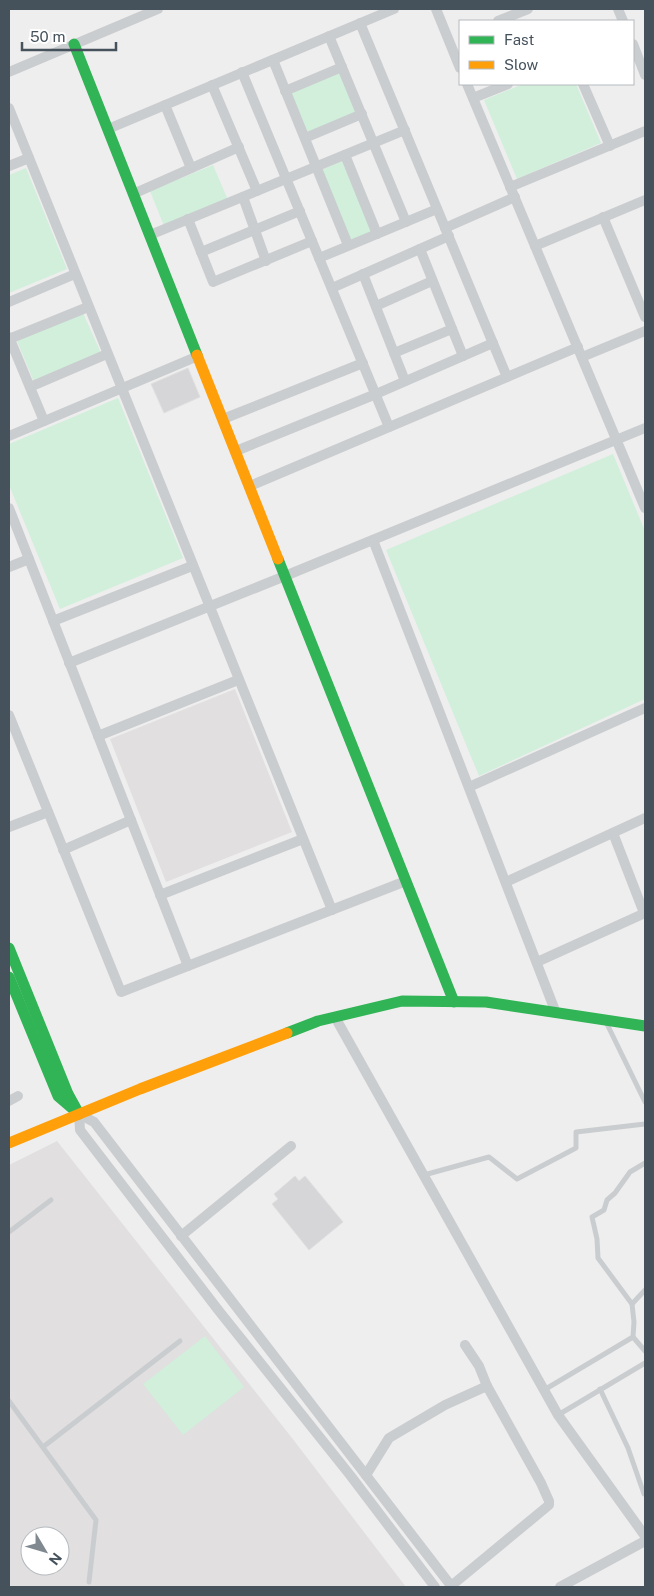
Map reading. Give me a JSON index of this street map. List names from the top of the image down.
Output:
{
  "legend": ["Fast", "Slow"],
  "scale_bar": "50 m",
  "north": "bottom right"
}
